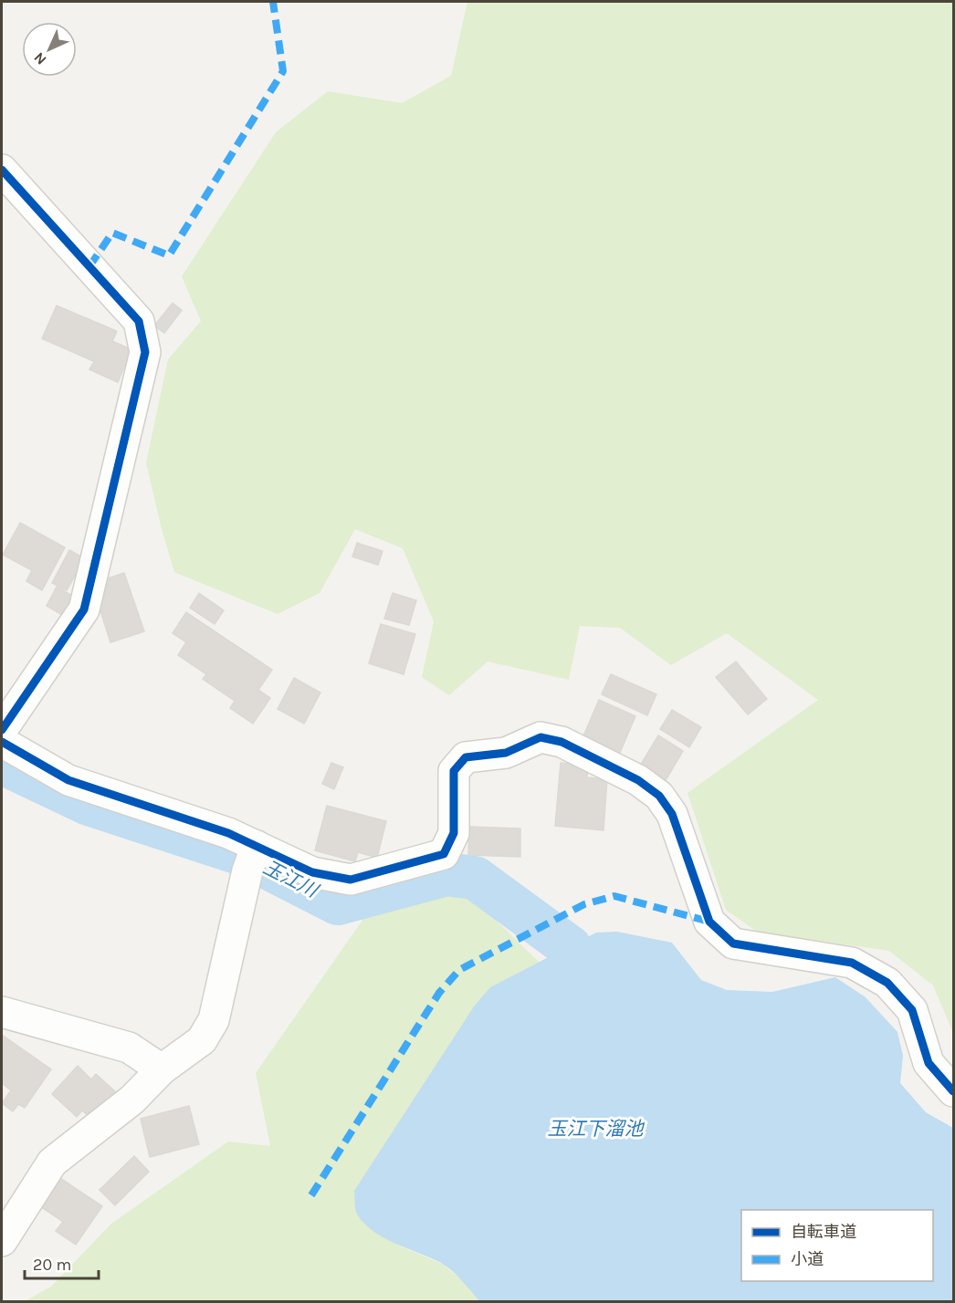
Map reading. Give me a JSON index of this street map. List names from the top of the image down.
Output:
{
  "water": ["玉江川", "玉江下溜池"],
  "legend": ["自転車道", "小道"],
  "scale_bar": "20 m",
  "north": "bottom left"
}
